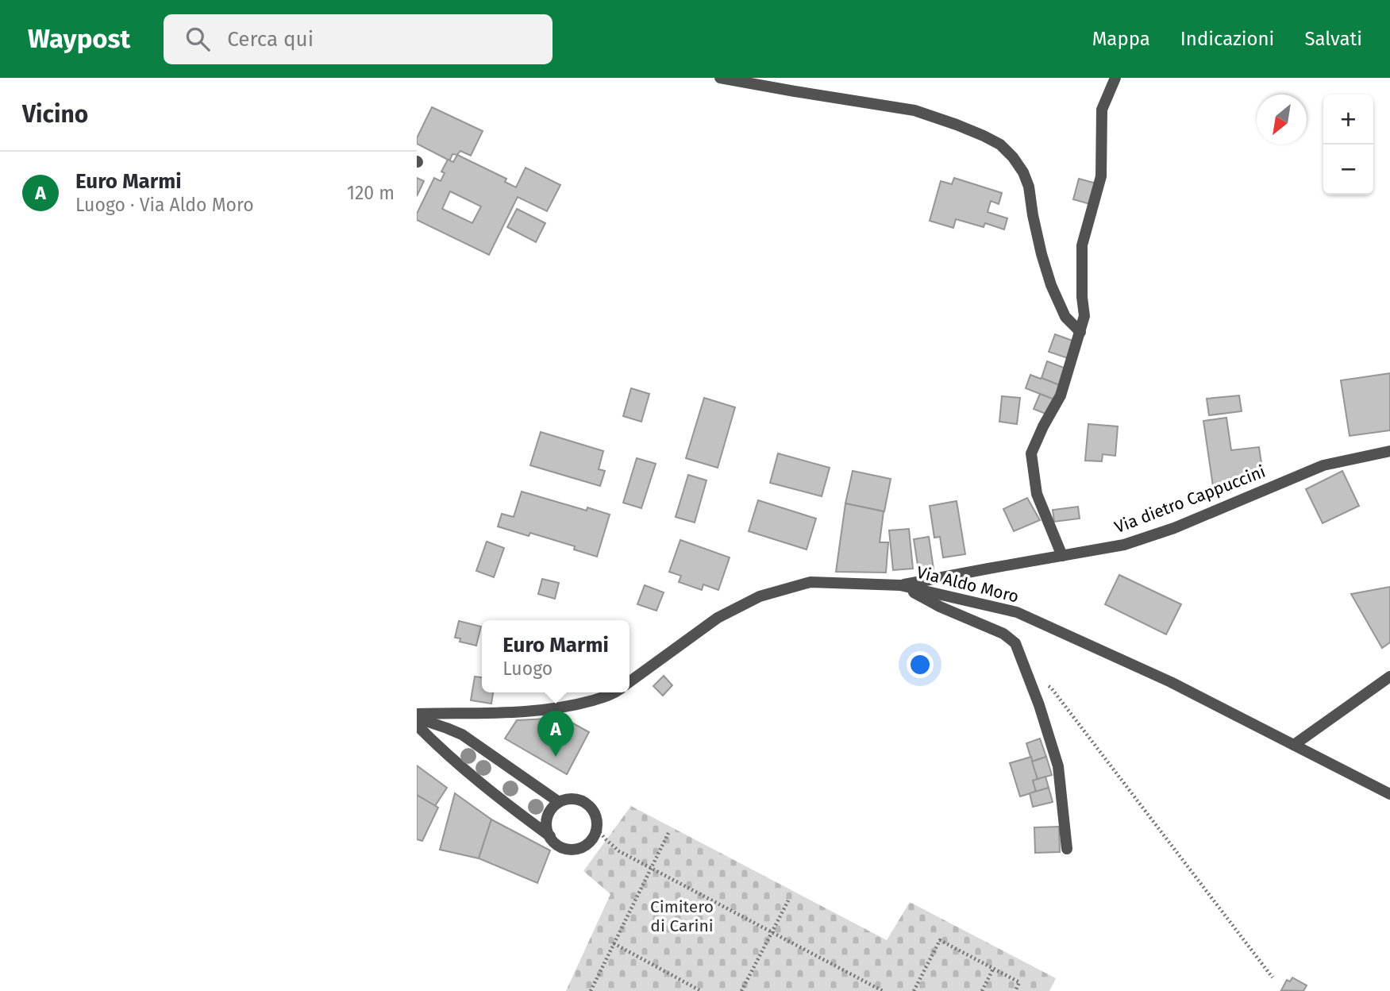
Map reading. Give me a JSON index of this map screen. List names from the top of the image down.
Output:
{
  "streets": {
    "street": ["Via dietro Cappuccini", "Via Aldo Moro"]
  },
  "crossings": [
    ["Via dietro Cappuccini", "Via Aldo Moro"]
  ],
  "parks": ["Cimitero di Carini"],
  "north": "bottom left",
  "page": {
    "header": "Waypost",
    "search": "Cerca qui",
    "nav": ["Mappa", "Indicazioni", "Salvati"],
    "heading": "Vicino",
    "map_buttons": ["+", "−"],
    "list": [
      {
        "mark": "A",
        "name": "Euro Marmi",
        "note": "Luogo · Via Aldo Moro",
        "value": "120 m"
      }
    ],
    "popup": ["Euro Marmi", "Luogo"],
    "pins": "A"
  }
}
